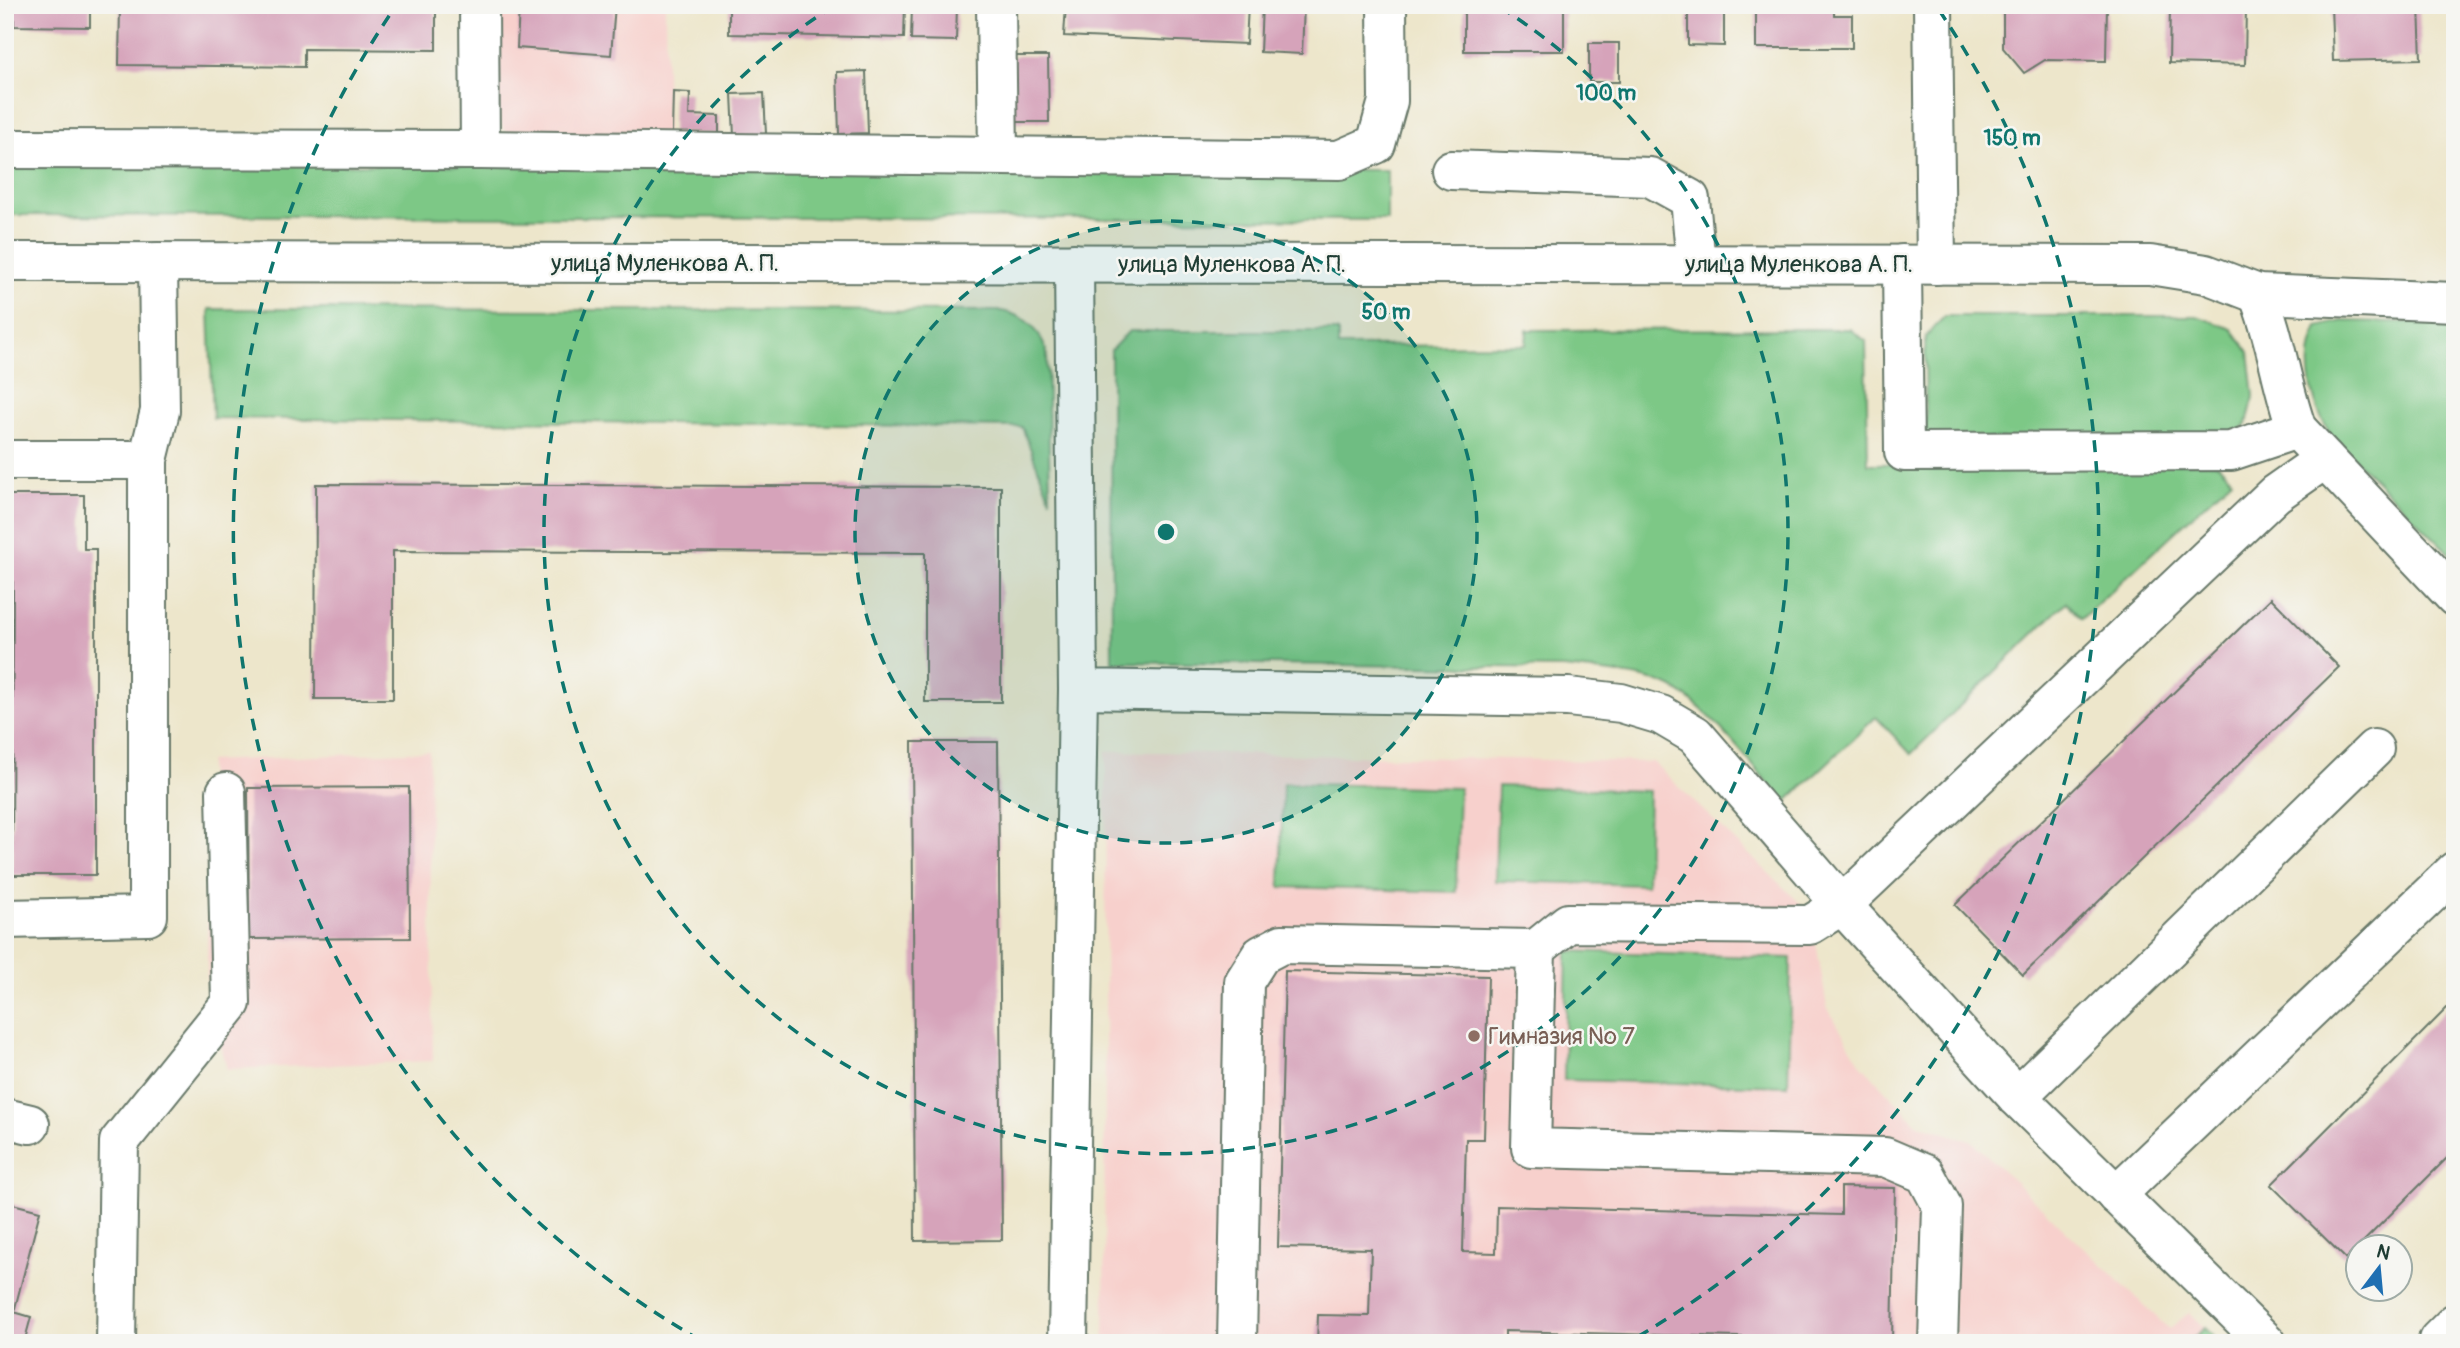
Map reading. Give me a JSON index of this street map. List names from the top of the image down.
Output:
{
  "streets": {
    "street": ["улица Муленкова А. П."]
  },
  "places": ["Гимназия № 7"],
  "north": "top",
  "rings": ["100 m", "150 m", "50 m"]
}
